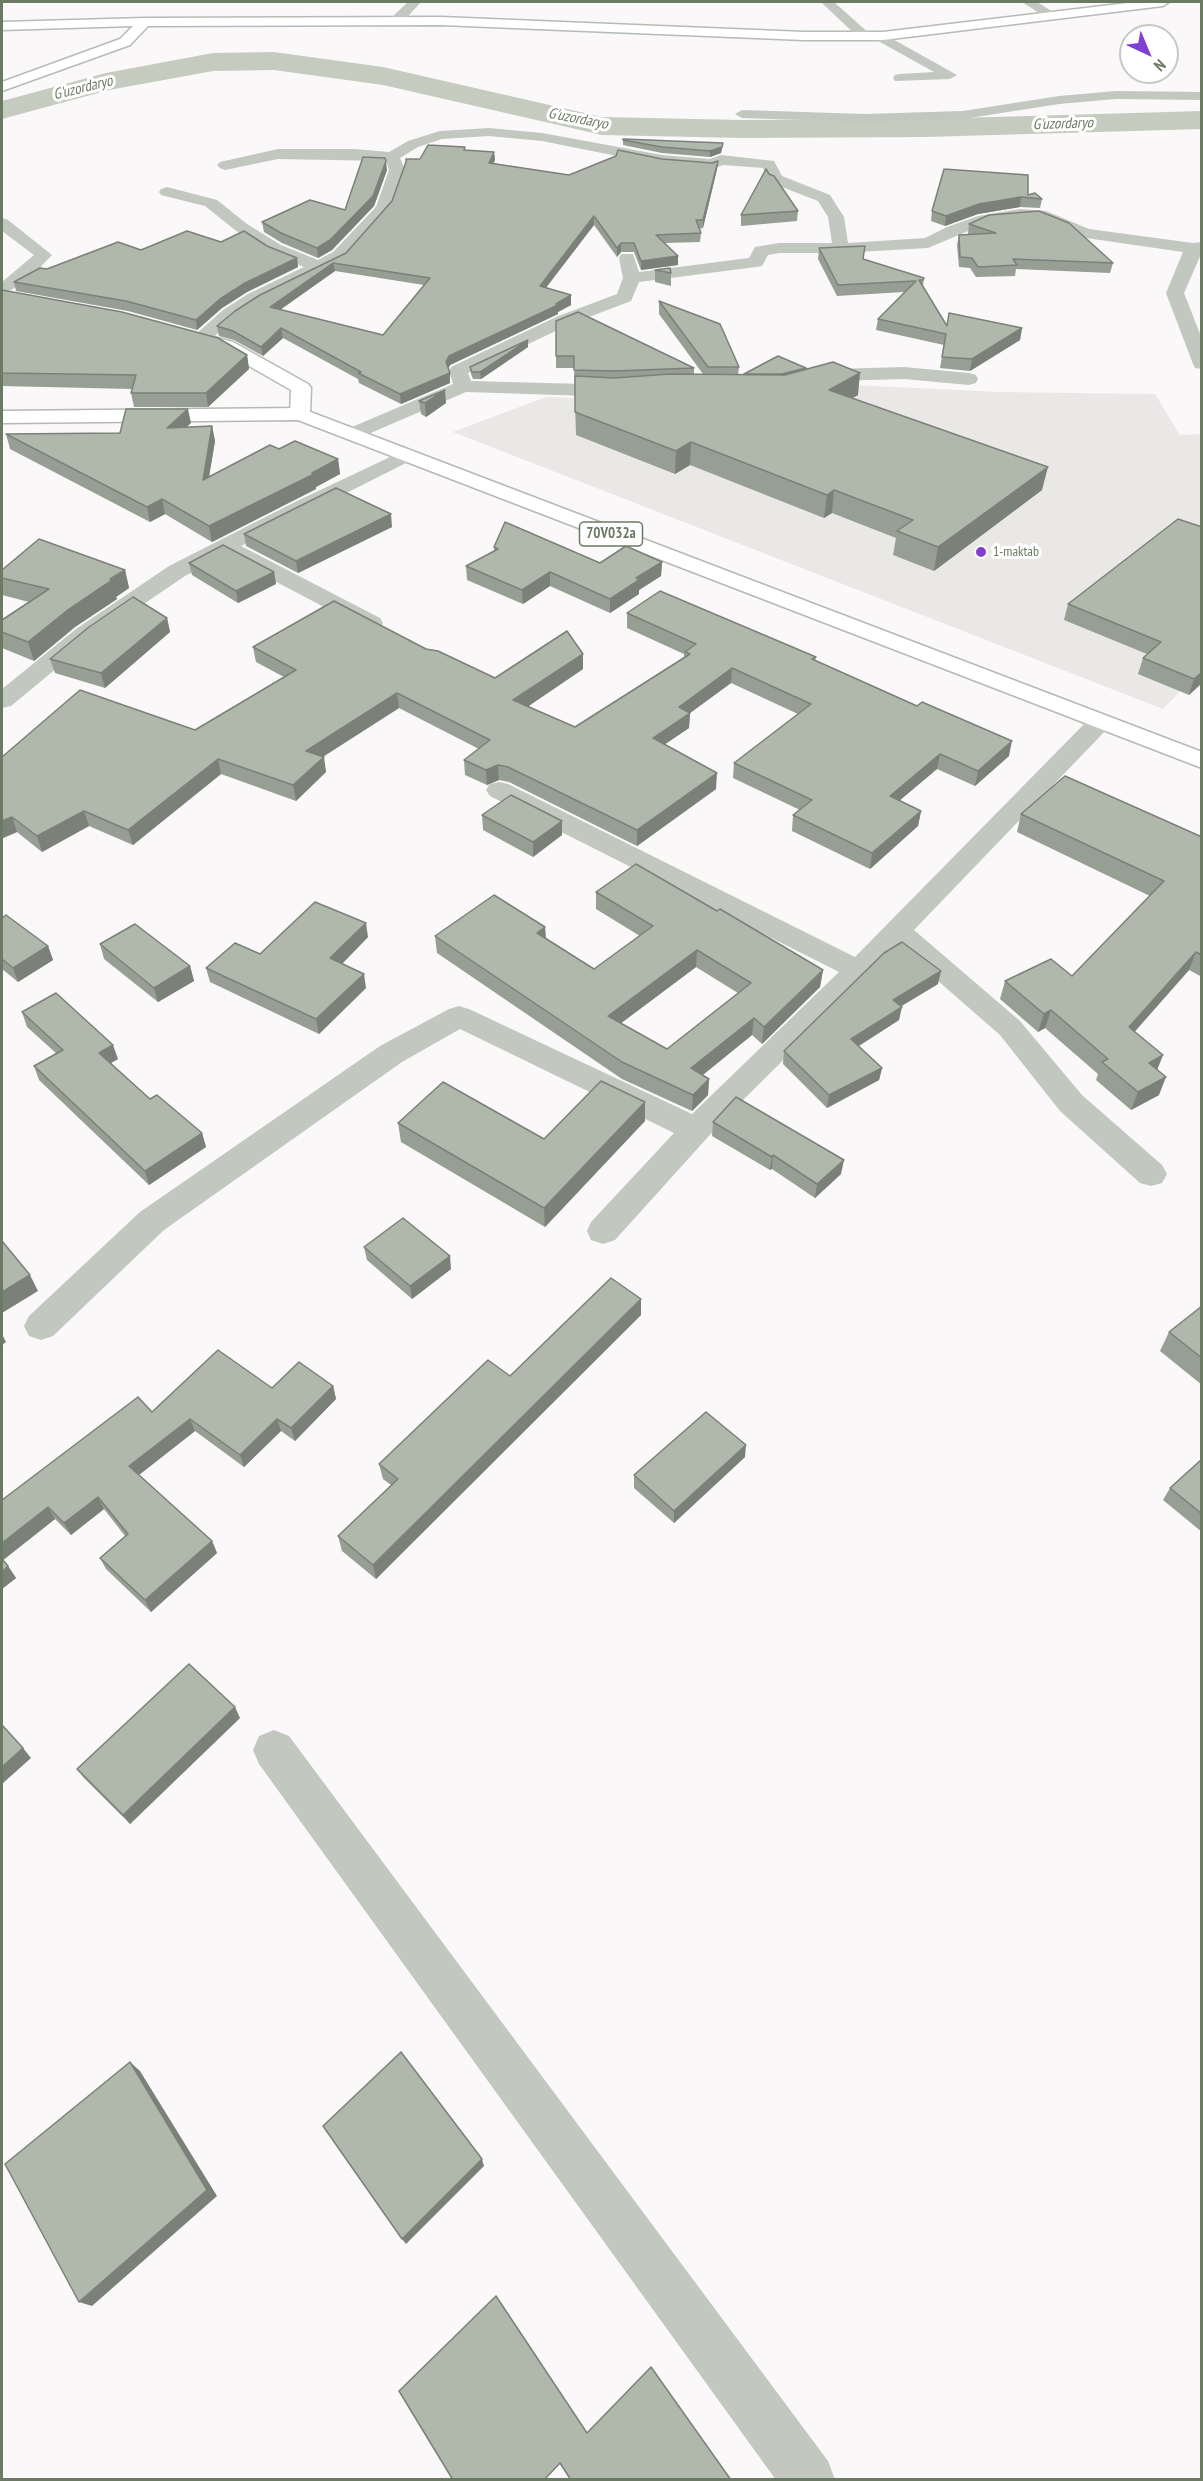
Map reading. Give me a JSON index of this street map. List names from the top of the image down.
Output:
{
  "streets": {
    "street": ["70V032a"]
  },
  "water": ["G'uzordaryo"],
  "places": ["1-maktab"],
  "north": "bottom right"
}
